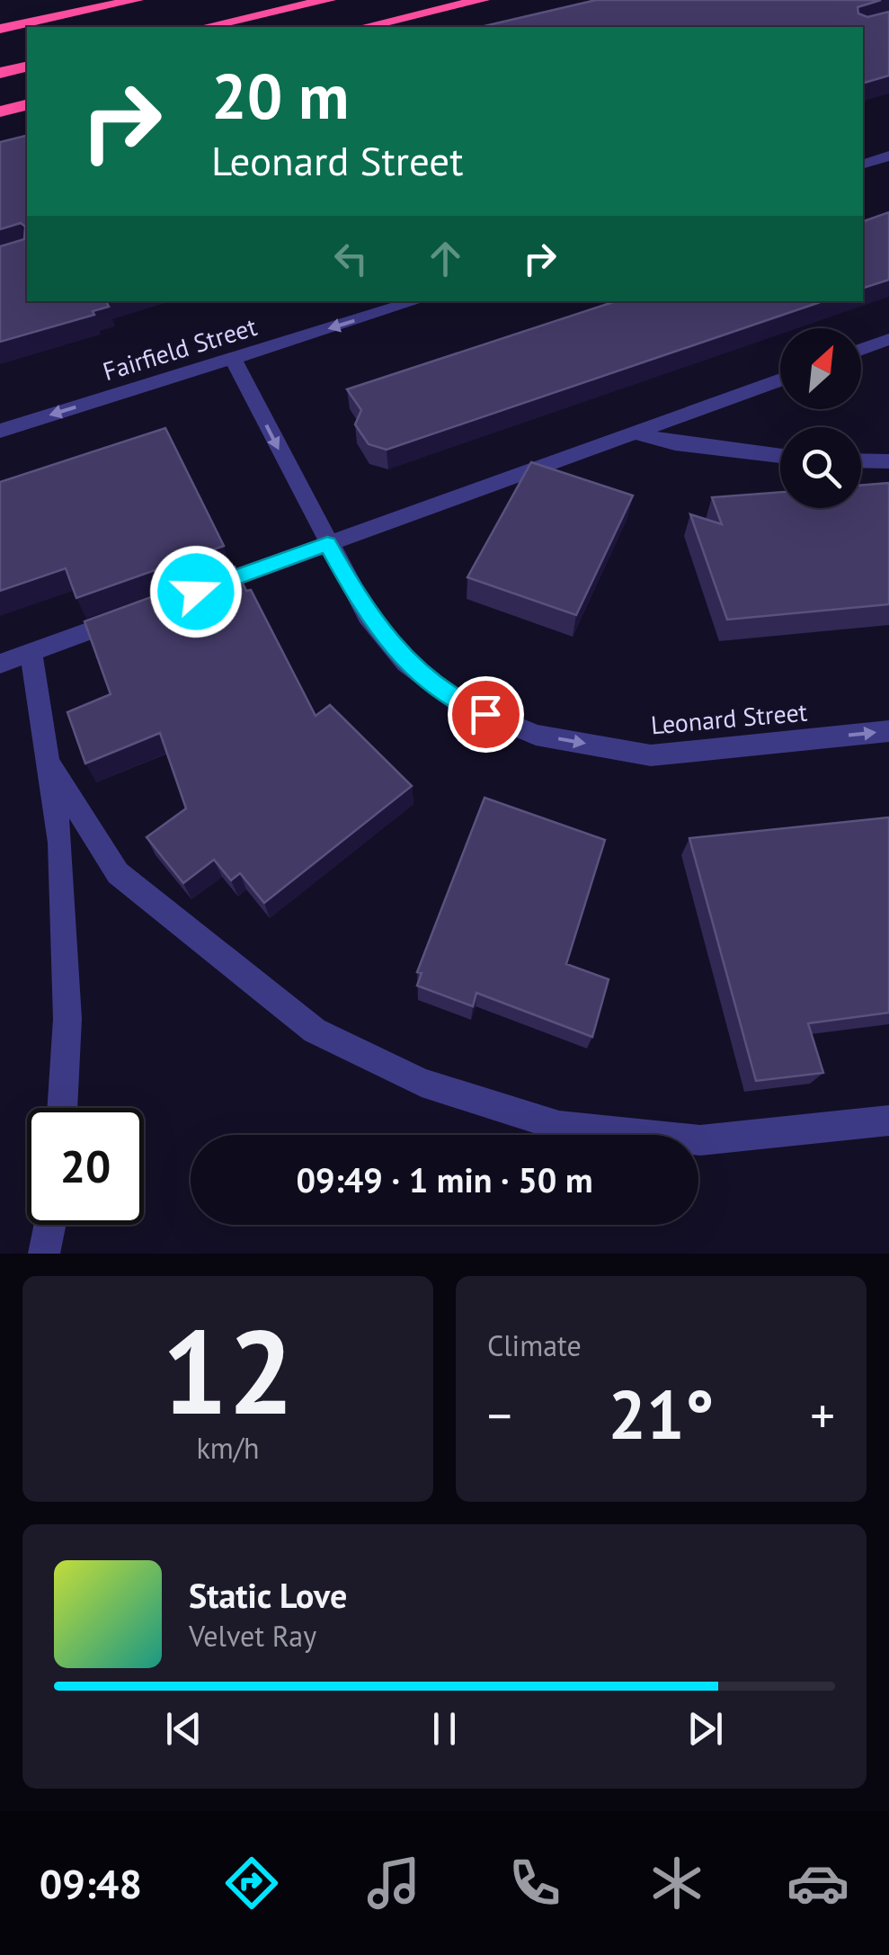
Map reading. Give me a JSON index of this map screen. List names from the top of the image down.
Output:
{
  "streets": {
    "street": ["Fairfield Street", "Leonard Street"]
  },
  "crossings": [
    ["Fairfield Street", "Leonard Street"]
  ],
  "one_way": ["Fairfield Street", "Leonard Street"],
  "north": "top right",
  "page": {
    "turn": ["20 m", "Leonard Street"],
    "limit": "20",
    "trip": "09:49 · 1 min · 50 m",
    "tile": [
      ["12", "km/h"],
      "Climate"
    ],
    "heat": ["−", "21°", "+"],
    "song": ["Static Love", "Velvet Ray"],
    "tabs": "09:48"
  }
}
